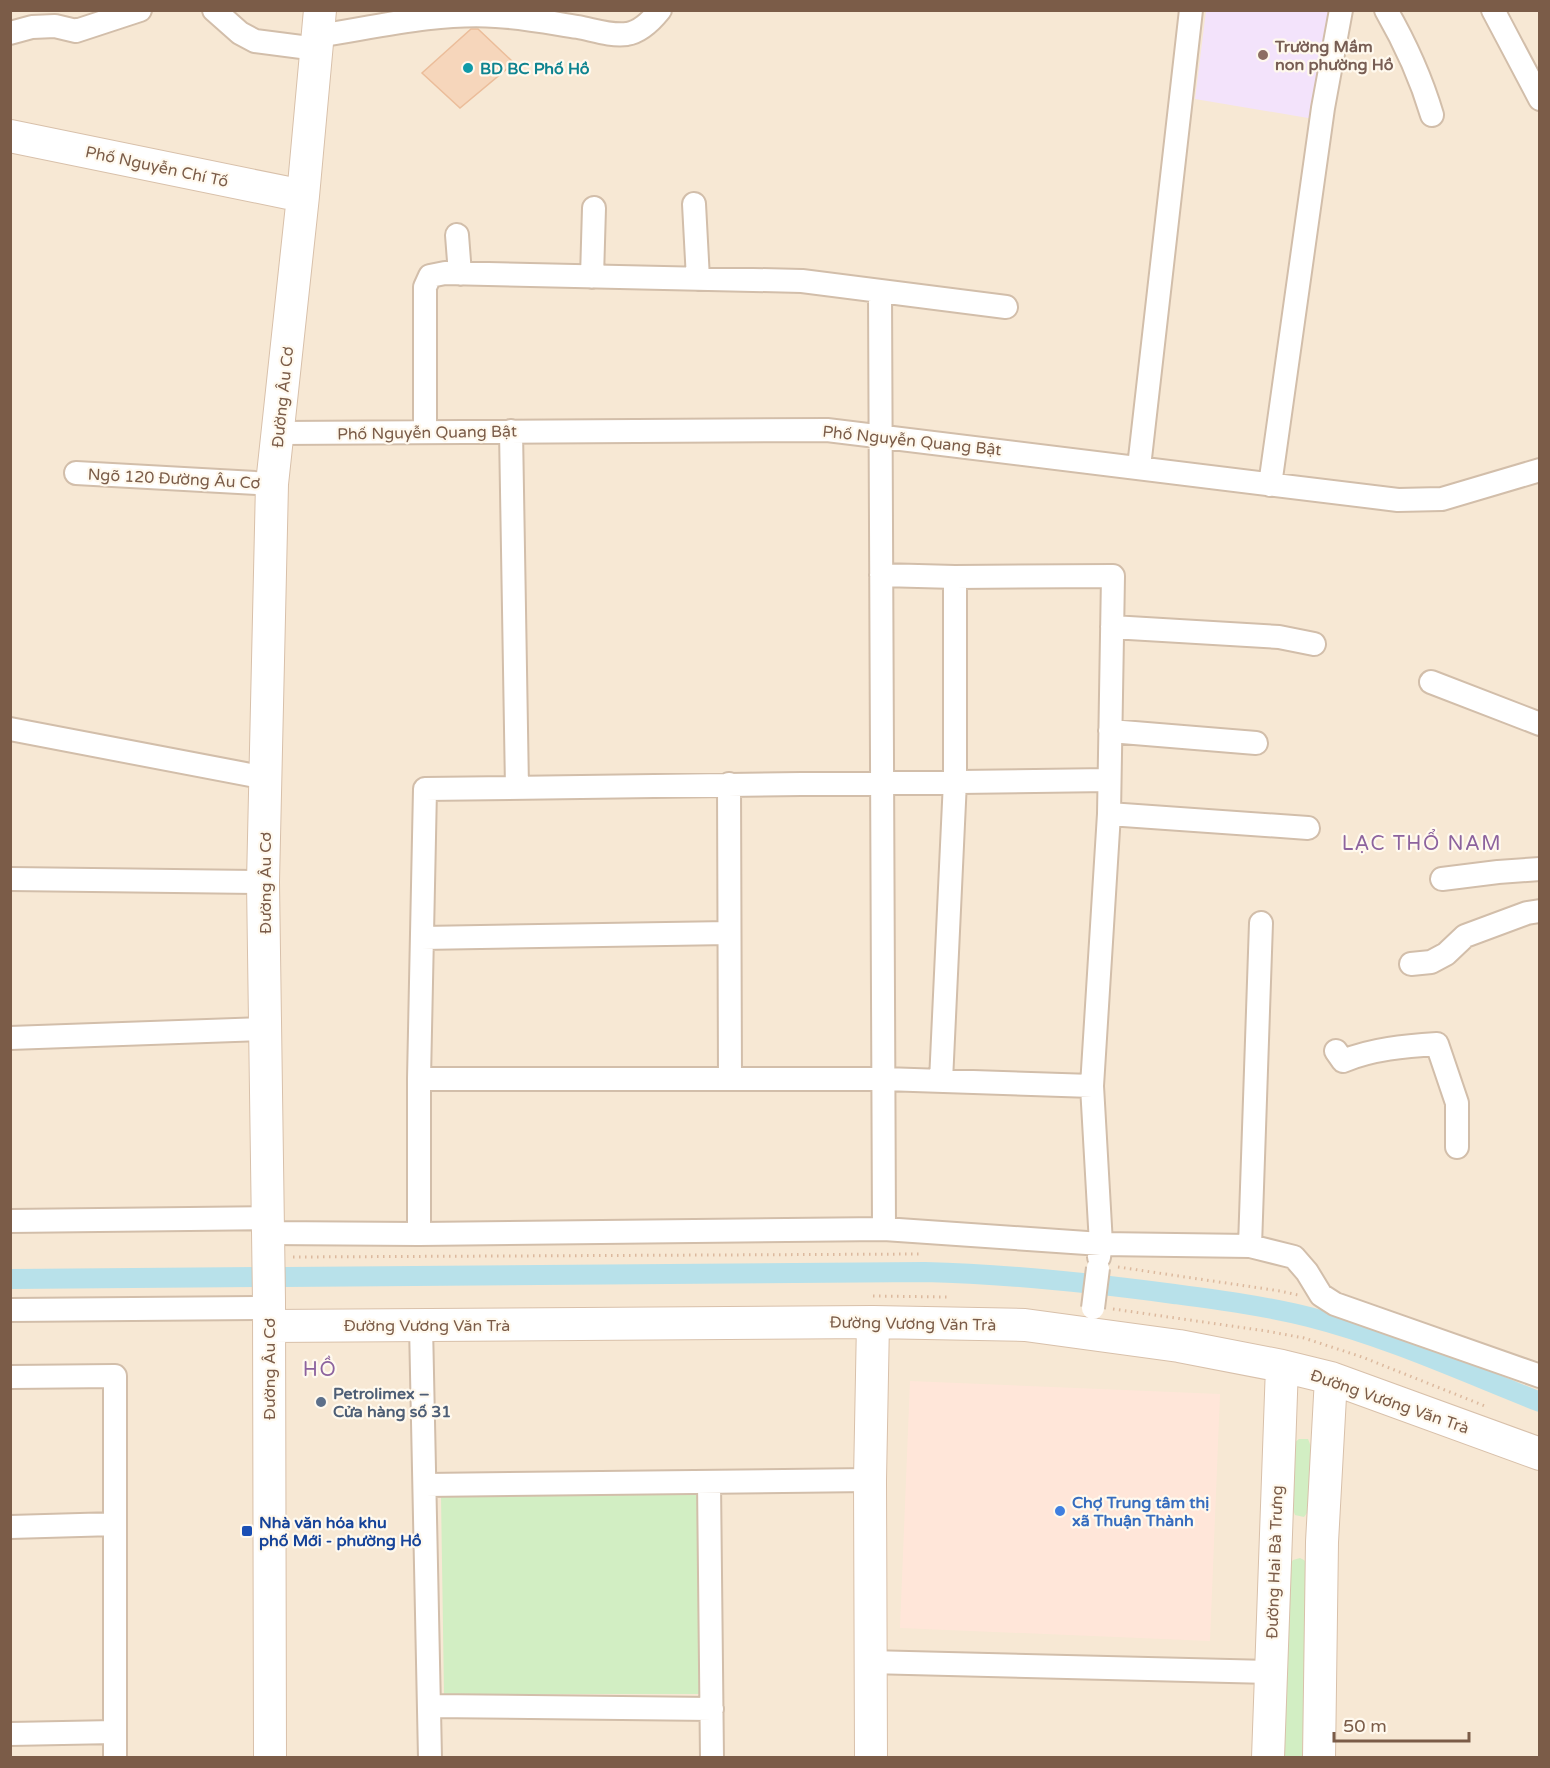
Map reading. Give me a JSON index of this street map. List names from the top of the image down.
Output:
{
  "streets": {
    "main road": [
      "Phố Nguyễn Chí Tố",
      "Đường Âu Cơ",
      "Đường Vương Văn Trà",
      "Đường Hai Bà Trưng"
    ],
    "street": ["Phố Nguyễn Quang Bật", "Ngõ 120 Đường Âu Cơ"]
  },
  "crossings": [
    ["Phố Nguyễn Chí Tố", "Đường Âu Cơ"],
    ["Đường Âu Cơ", "Phố Nguyễn Quang Bật"],
    ["Đường Âu Cơ", "Ngõ 120 Đường Âu Cơ"],
    ["Đường Âu Cơ", "Đường Vương Văn Trà"],
    ["Đường Vương Văn Trà", "Đường Hai Bà Trưng"]
  ],
  "districts": ["LẠC THỔ NAM", "HỒ"],
  "places": {
    "other": [
      "Trường Mầm non phường Hồ",
      "BD BC Phố Hồ",
      "Petrolimex – Cửa hàng số 31",
      "Chợ Trung tâm thị xã Thuận Thành"
    ],
    "transit": ["Nhà văn hóa khu phố Mới - phường Hồ"]
  },
  "scale_bar": "50 m"
}
